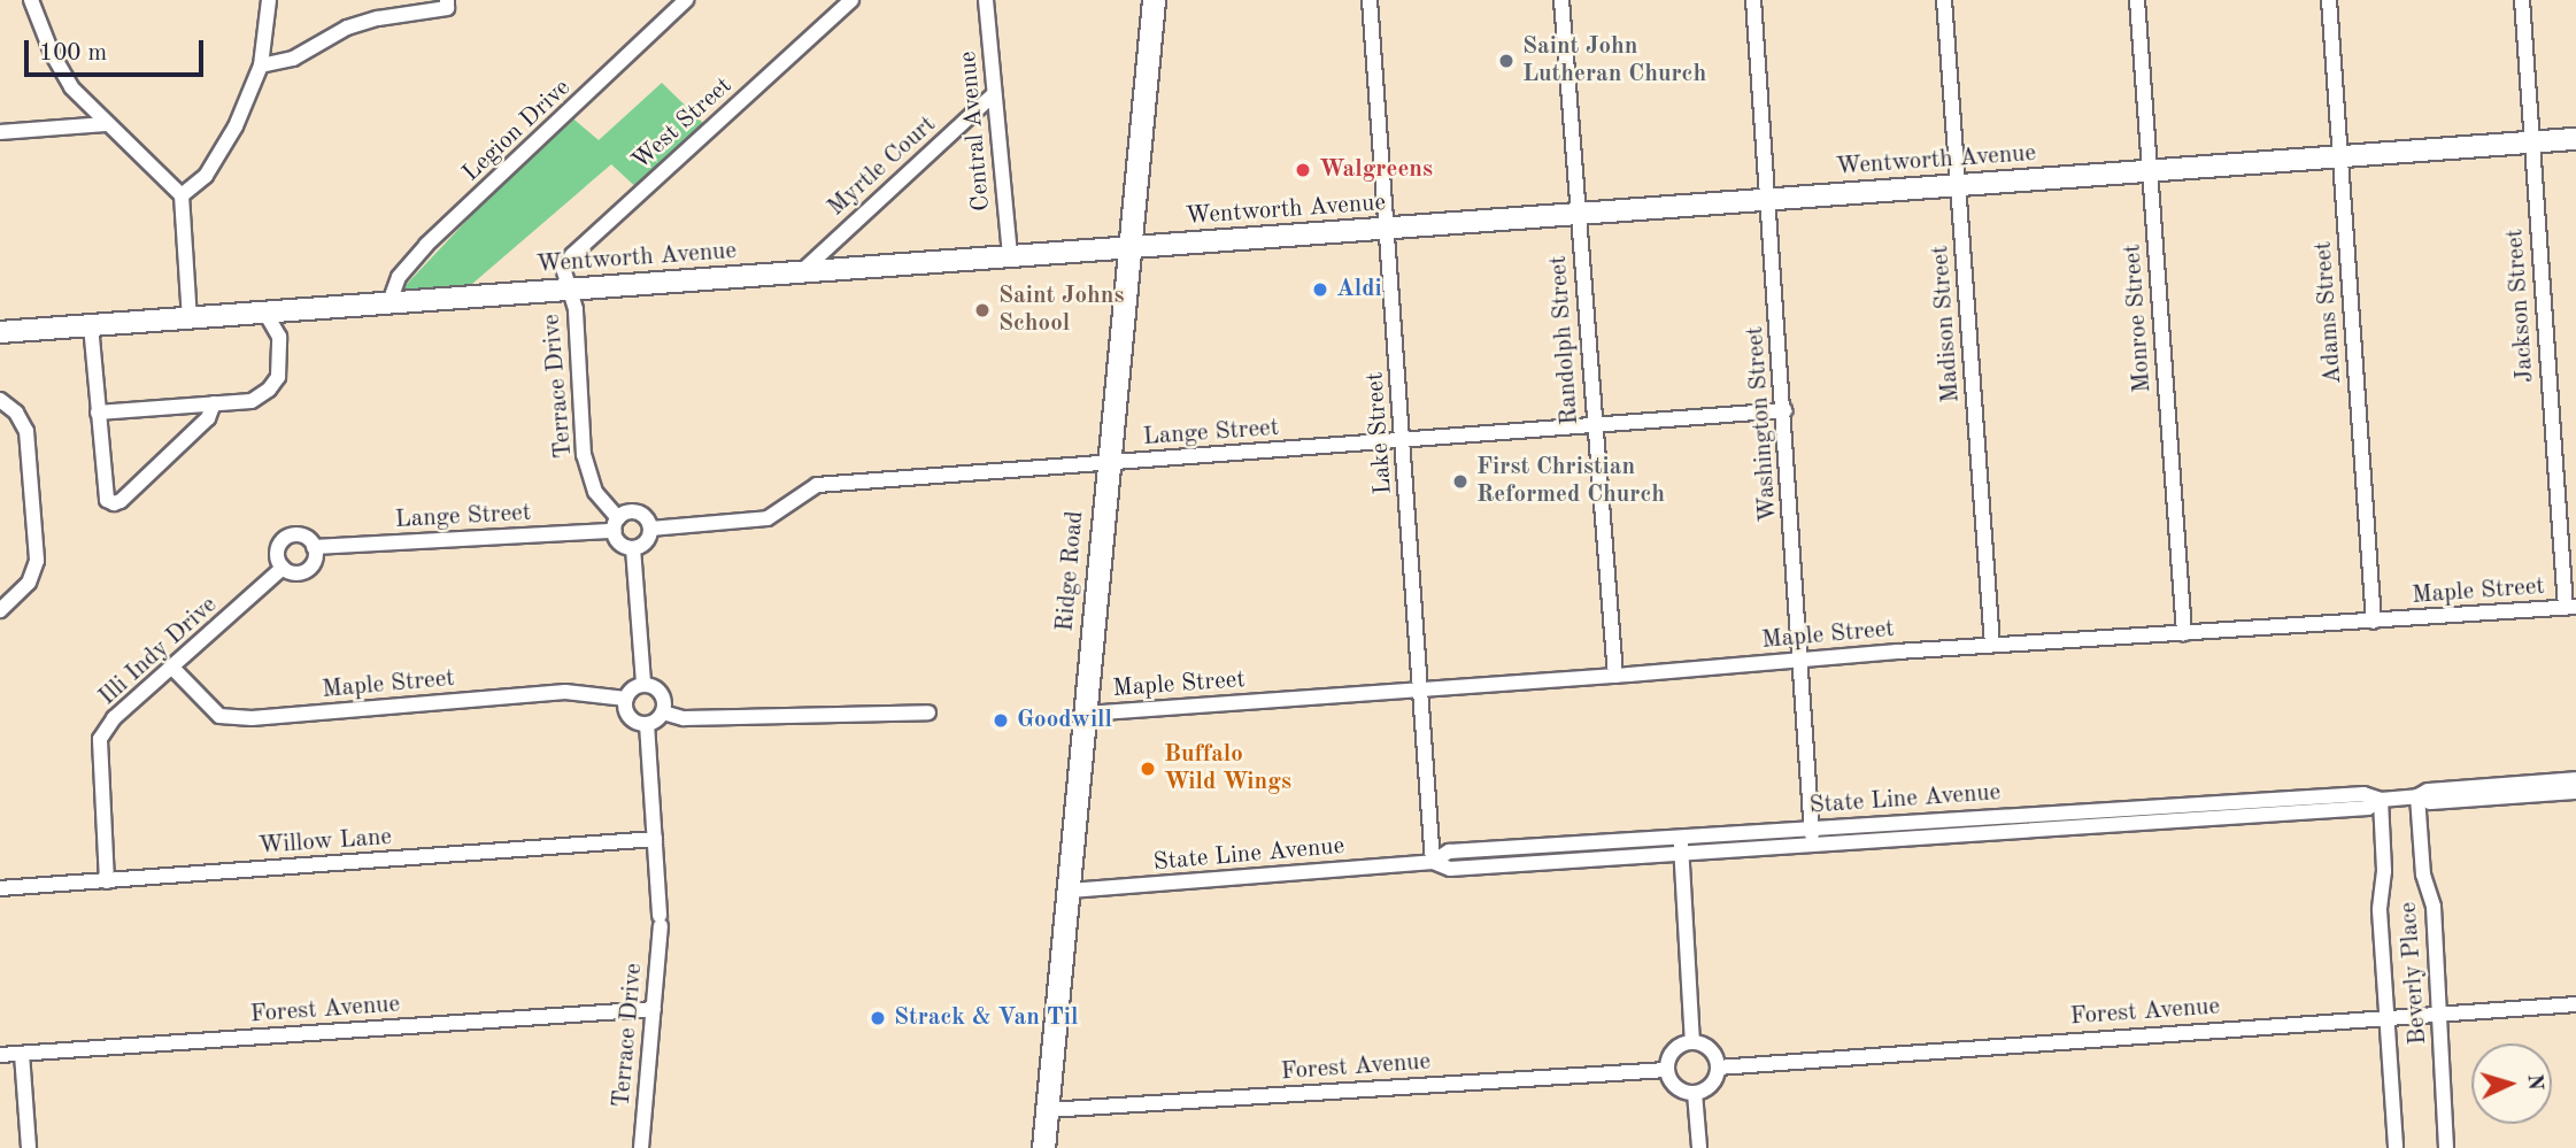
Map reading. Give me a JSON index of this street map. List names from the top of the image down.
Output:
{
  "streets": {
    "main road": ["Ridge Road"],
    "street": [
      "West Street",
      "Legion Drive",
      "Central Avenue",
      "Wentworth Avenue",
      "Myrtle Court",
      "Jackson Street",
      "Adams Street",
      "Monroe Street",
      "Madison Street",
      "Randolph Street",
      "Terrace Drive",
      "Washington Street",
      "Lange Street",
      "Lake Street",
      "Maple Street",
      "Illi Indy Drive",
      "State Line Avenue",
      "Willow Lane",
      "Beverly Place",
      "Forest Avenue"
    ]
  },
  "crossings": [
    ["West Street", "Wentworth Avenue"],
    ["West Street", "Terrace Drive"],
    ["Legion Drive", "Wentworth Avenue"],
    ["Central Avenue", "Wentworth Avenue"],
    ["Central Avenue", "Myrtle Court"],
    ["Wentworth Avenue", "Myrtle Court"],
    ["Wentworth Avenue", "Jackson Street"],
    ["Wentworth Avenue", "Adams Street"],
    ["Wentworth Avenue", "Monroe Street"],
    ["Wentworth Avenue", "Madison Street"],
    ["Wentworth Avenue", "Randolph Street"],
    ["Wentworth Avenue", "Terrace Drive"],
    ["Wentworth Avenue", "Washington Street"],
    ["Wentworth Avenue", "Lake Street"],
    ["Wentworth Avenue", "Ridge Road"],
    ["Jackson Street", "Maple Street"],
    ["Adams Street", "Maple Street"],
    ["Monroe Street", "Maple Street"],
    ["Madison Street", "Maple Street"],
    ["Randolph Street", "Lange Street"],
    ["Randolph Street", "Maple Street"],
    ["Terrace Drive", "Lange Street"],
    ["Terrace Drive", "Maple Street"],
    ["Terrace Drive", "Willow Lane"],
    ["Terrace Drive", "Forest Avenue"],
    ["Washington Street", "Lange Street"],
    ["Washington Street", "Maple Street"],
    ["Washington Street", "State Line Avenue"],
    ["Lange Street", "Lake Street"],
    ["Lange Street", "Ridge Road"],
    ["Lange Street", "Illi Indy Drive"],
    ["Lake Street", "Maple Street"],
    ["Lake Street", "State Line Avenue"],
    ["Ridge Road", "Maple Street"],
    ["Ridge Road", "State Line Avenue"],
    ["Ridge Road", "Forest Avenue"],
    ["Maple Street", "Illi Indy Drive"],
    ["Illi Indy Drive", "Willow Lane"],
    ["State Line Avenue", "Beverly Place"],
    ["Beverly Place", "Forest Avenue"]
  ],
  "places": [
    "Saint John Lutheran Church",
    "Walgreens",
    "Aldi",
    "Saint Johns School",
    "First Christian Reformed Church",
    "Goodwill",
    "Buffalo Wild Wings",
    "Strack & Van Til"
  ],
  "scale_bar": "100 m",
  "north": "right"
}
